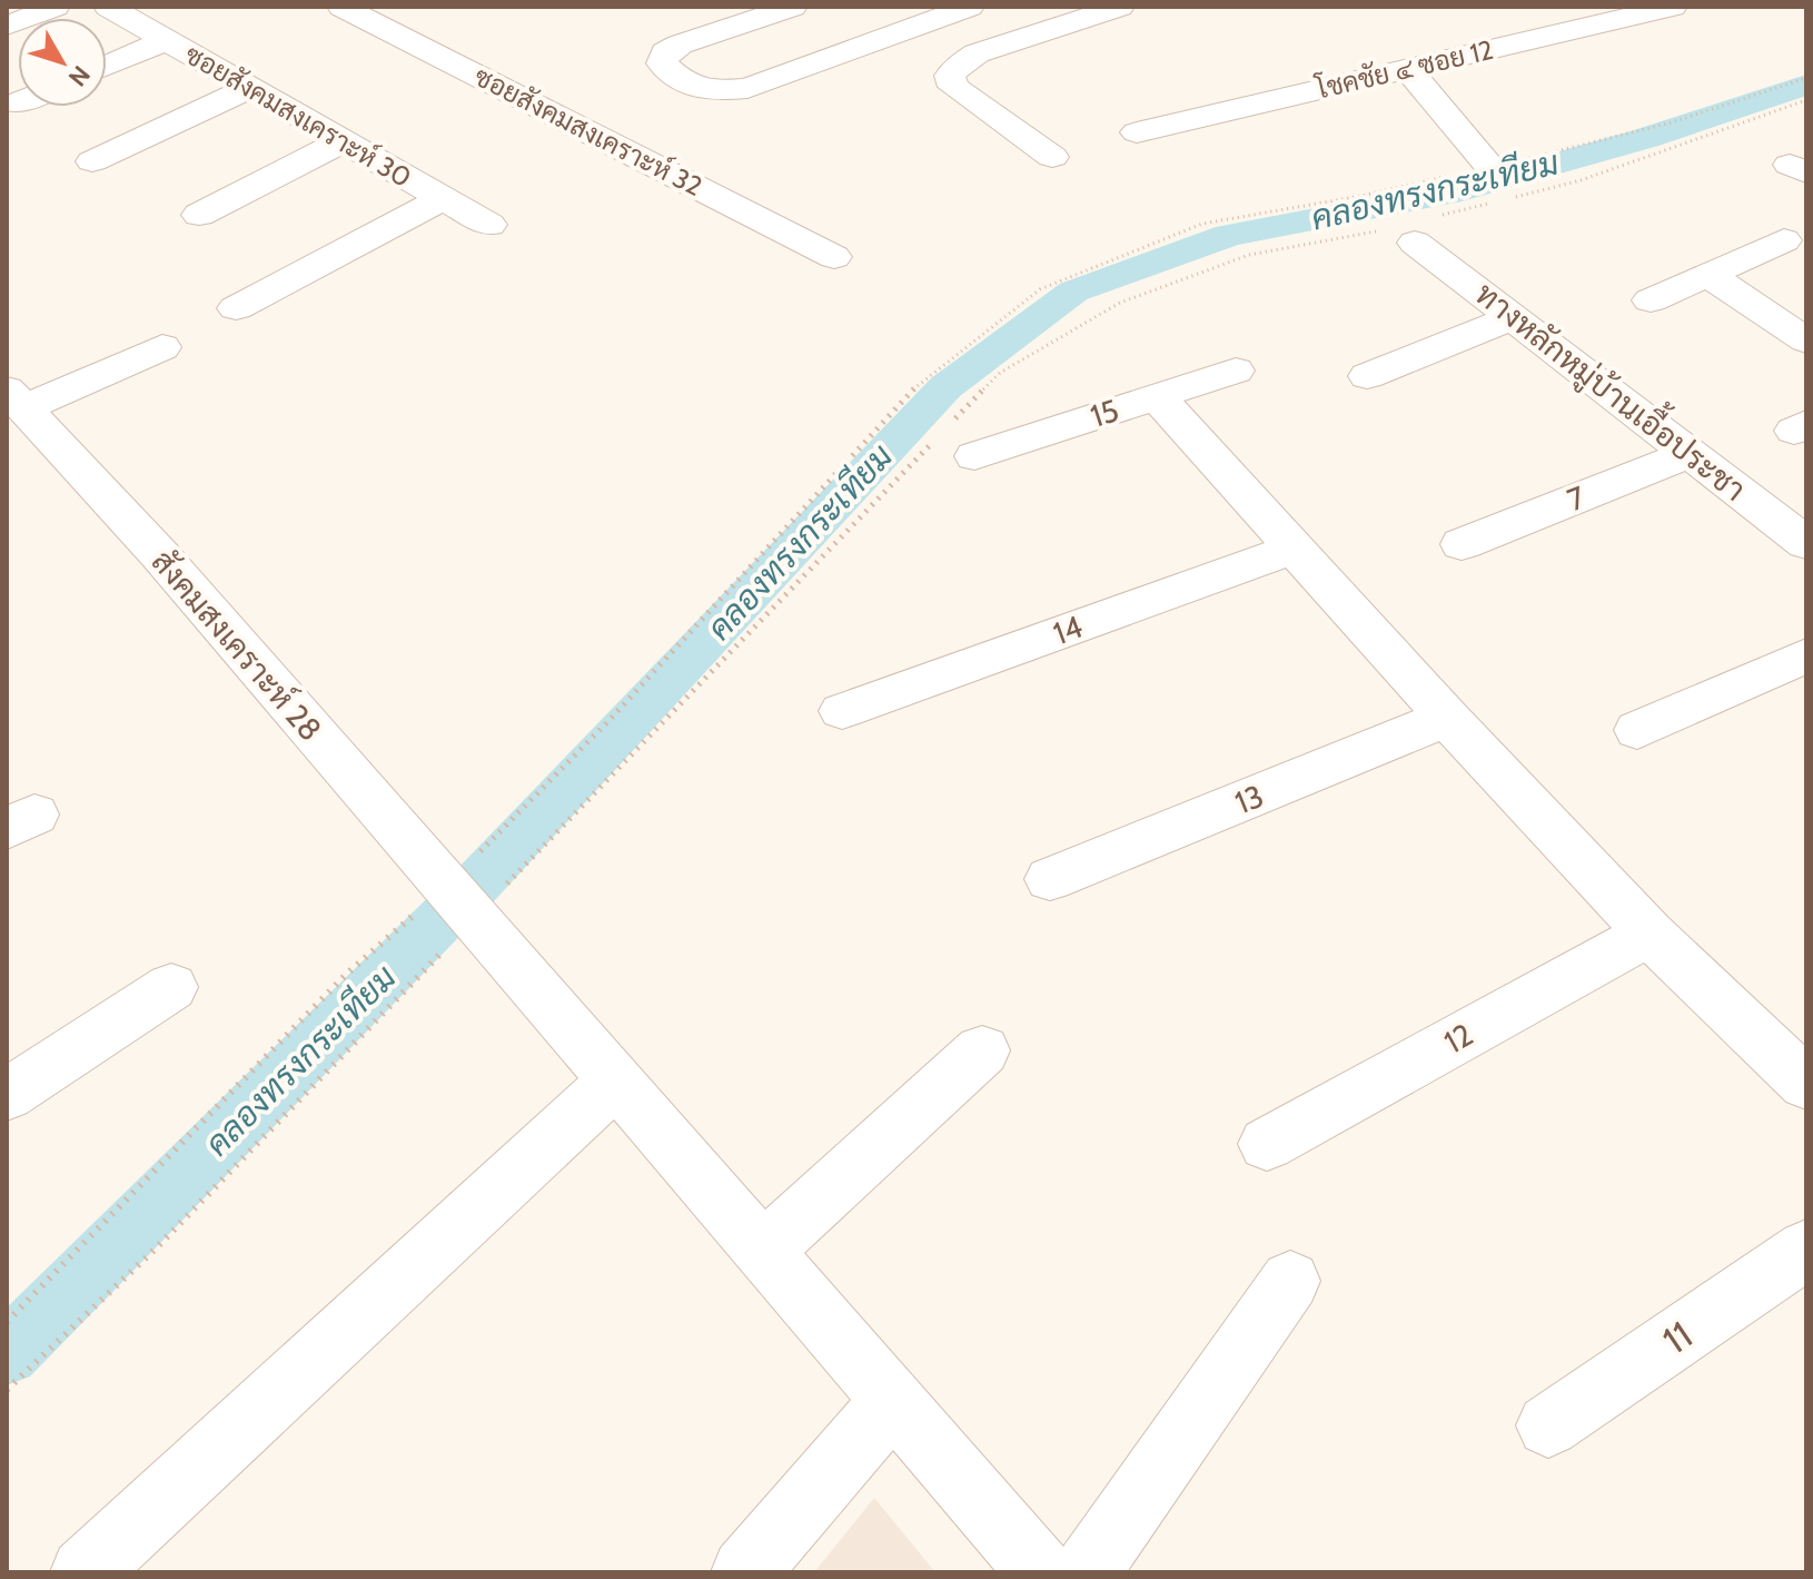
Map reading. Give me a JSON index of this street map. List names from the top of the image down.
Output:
{
  "streets": {
    "street": [
      "โชคชัย ๔ ซอย 12",
      "ซอยสังคมสงเคราะห์ 30",
      "ซอยสังคมสงเคราะห์ 32",
      "ทางหลักหมู่บ้านเอื้อประชา",
      "15",
      "7",
      "14",
      "สังคมสงเคราะห์ 28",
      "13",
      "12",
      "11"
    ]
  },
  "crossings": [
    ["ทางหลักหมู่บ้านเอื้อประชา", "7"]
  ],
  "water": ["คลองทรงกระเทียม"],
  "north": "bottom right"
}
